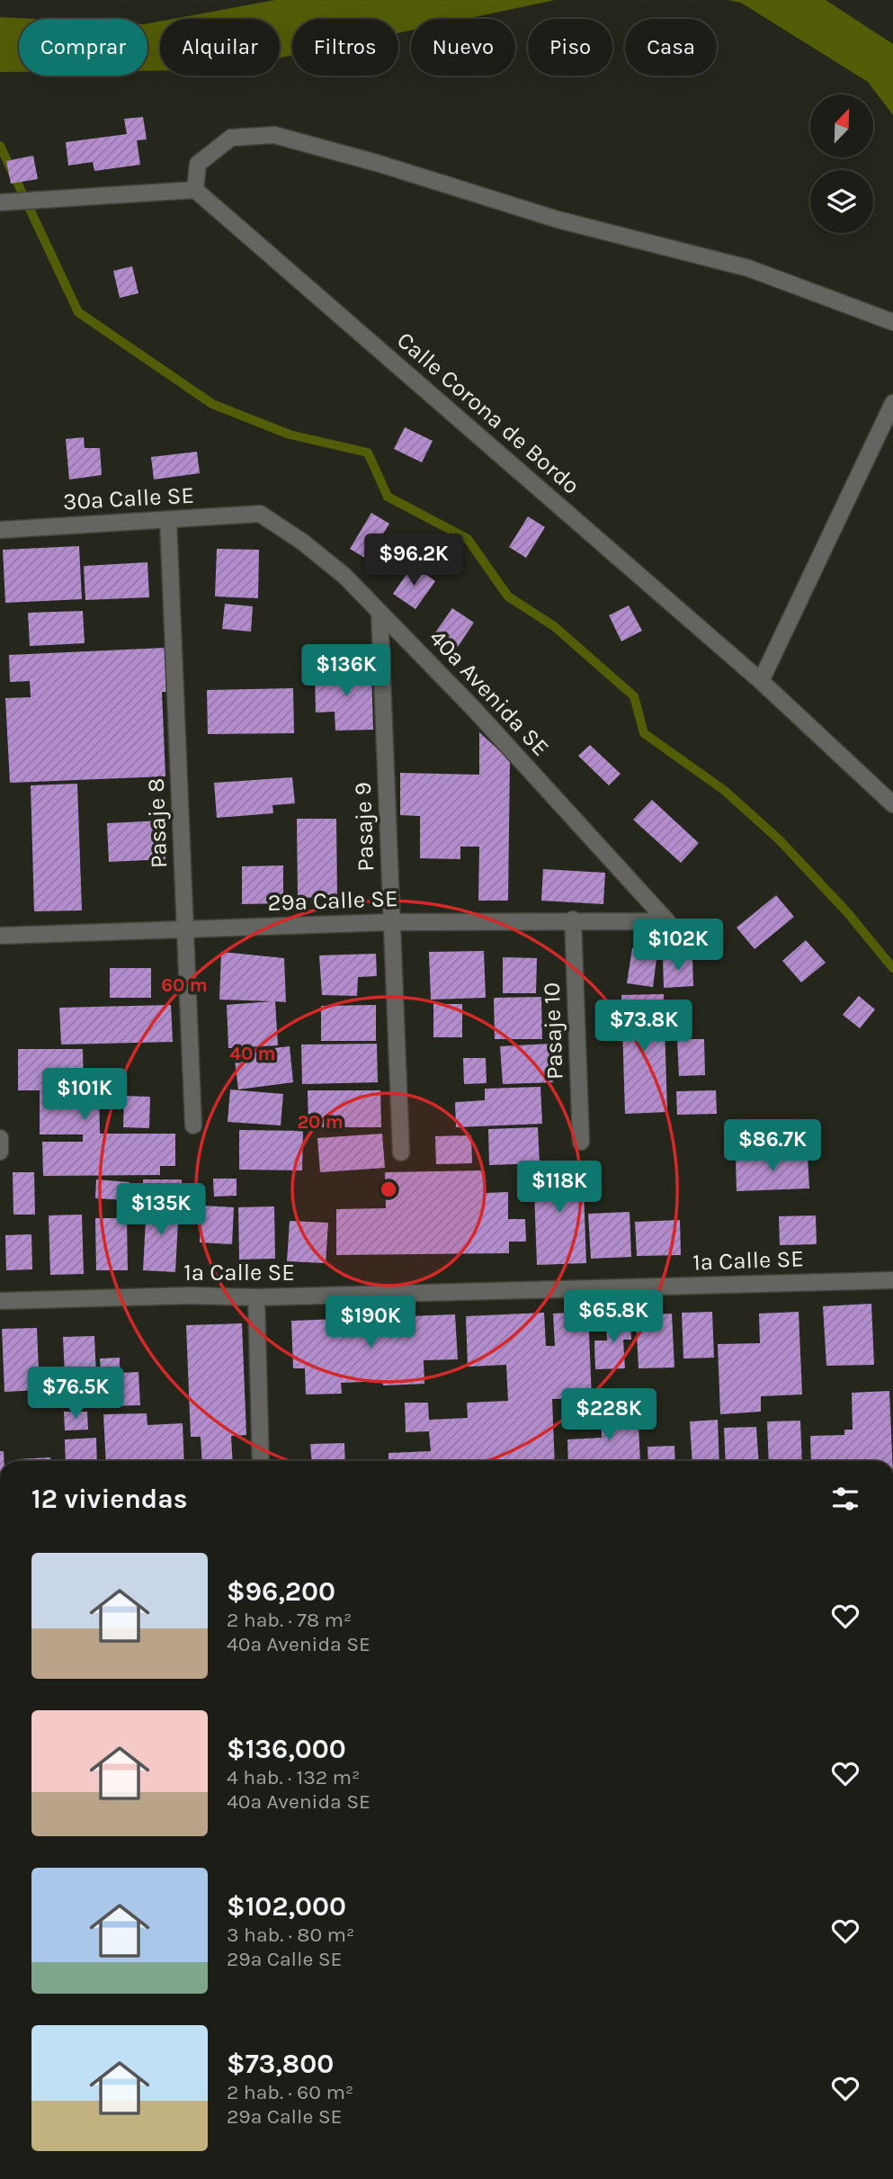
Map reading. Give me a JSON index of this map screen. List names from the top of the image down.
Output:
{
  "streets": {
    "street": [
      "Calle Corona de Bordo",
      "30a Calle SE",
      "40a Avenida SE",
      "Pasaje 8",
      "Pasaje 9",
      "29a Calle SE",
      "Pasaje 10",
      "1a Calle SE"
    ]
  },
  "crossings": [
    ["30a Calle SE", "40a Avenida SE"],
    ["30a Calle SE", "Pasaje 8"],
    ["40a Avenida SE", "Pasaje 9"],
    ["40a Avenida SE", "29a Calle SE"],
    ["Pasaje 8", "29a Calle SE"],
    ["Pasaje 9", "29a Calle SE"],
    ["29a Calle SE", "Pasaje 10"]
  ],
  "north": "top right",
  "page": {
    "chip": [
      "Comprar",
      "Alquilar",
      "Filtros",
      "Nuevo",
      "Piso",
      "Casa"
    ],
    "price": [
      "$96.2K",
      "$136K",
      "$102K",
      "$73.8K",
      "$101K",
      "$86.7K",
      "$118K",
      "$135K",
      "$65.8K",
      "$190K",
      "$76.5K",
      "$228K"
    ],
    "heading": "12 viviendas",
    "list": [
      {
        "name": "$96,200",
        "note": "2 hab. · 78 m² · 40a Avenida SE"
      },
      {
        "name": "$136,000",
        "note": "4 hab. · 132 m² · 40a Avenida SE"
      },
      {
        "name": "$102,000",
        "note": "3 hab. · 80 m² · 29a Calle SE"
      },
      {
        "name": "$73,800",
        "note": "2 hab. · 60 m² · 29a Calle SE"
      }
    ]
  },
  "rings": ["60 m", "40 m", "20 m"]
}
